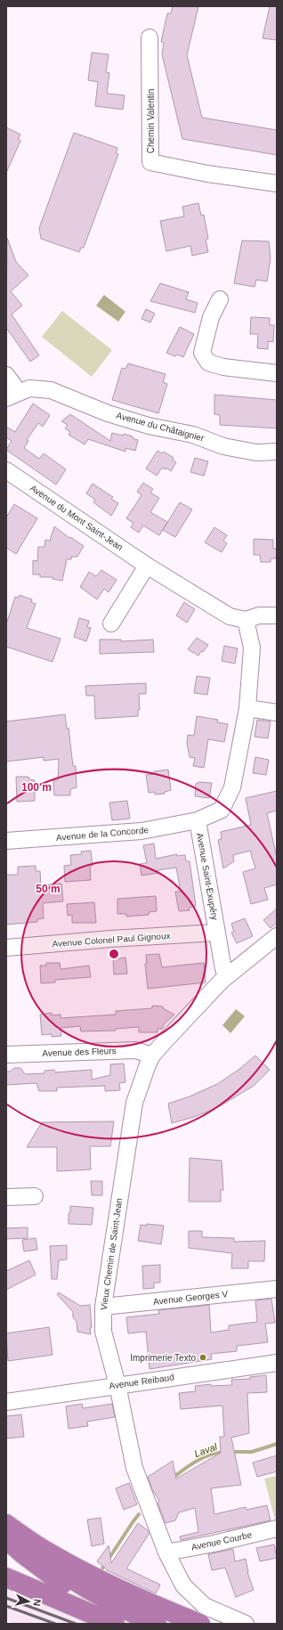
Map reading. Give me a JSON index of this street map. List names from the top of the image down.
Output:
{
  "streets": {
    "street": [
      "Chemin Valentin",
      "Avenue du Châtaignier",
      "Avenue du Mont Saint-Jean",
      "Avenue de la Concorde",
      "Avenue Saint-Exupéry",
      "Avenue Colonel Paul Gignoux",
      "Avenue des Fleurs",
      "Vieux Chemin de Saint-Jean",
      "Avenue Georges V",
      "Avenue Reibaud",
      "Avenue Courbe"
    ]
  },
  "crossings": [
    ["Avenue du Mont Saint-Jean", "Avenue Saint-Exupéry"],
    ["Avenue de la Concorde", "Avenue Saint-Exupéry"],
    ["Avenue Saint-Exupéry", "Avenue Colonel Paul Gignoux"],
    ["Avenue Saint-Exupéry", "Vieux Chemin de Saint-Jean"],
    ["Avenue des Fleurs", "Vieux Chemin de Saint-Jean"],
    ["Vieux Chemin de Saint-Jean", "Avenue Georges V"],
    ["Vieux Chemin de Saint-Jean", "Avenue Reibaud"],
    ["Vieux Chemin de Saint-Jean", "Avenue Courbe"]
  ],
  "water": ["Laval"],
  "places": ["Imprimerie Texto"],
  "north": "right",
  "rings": ["100 m", "50 m"]
}
